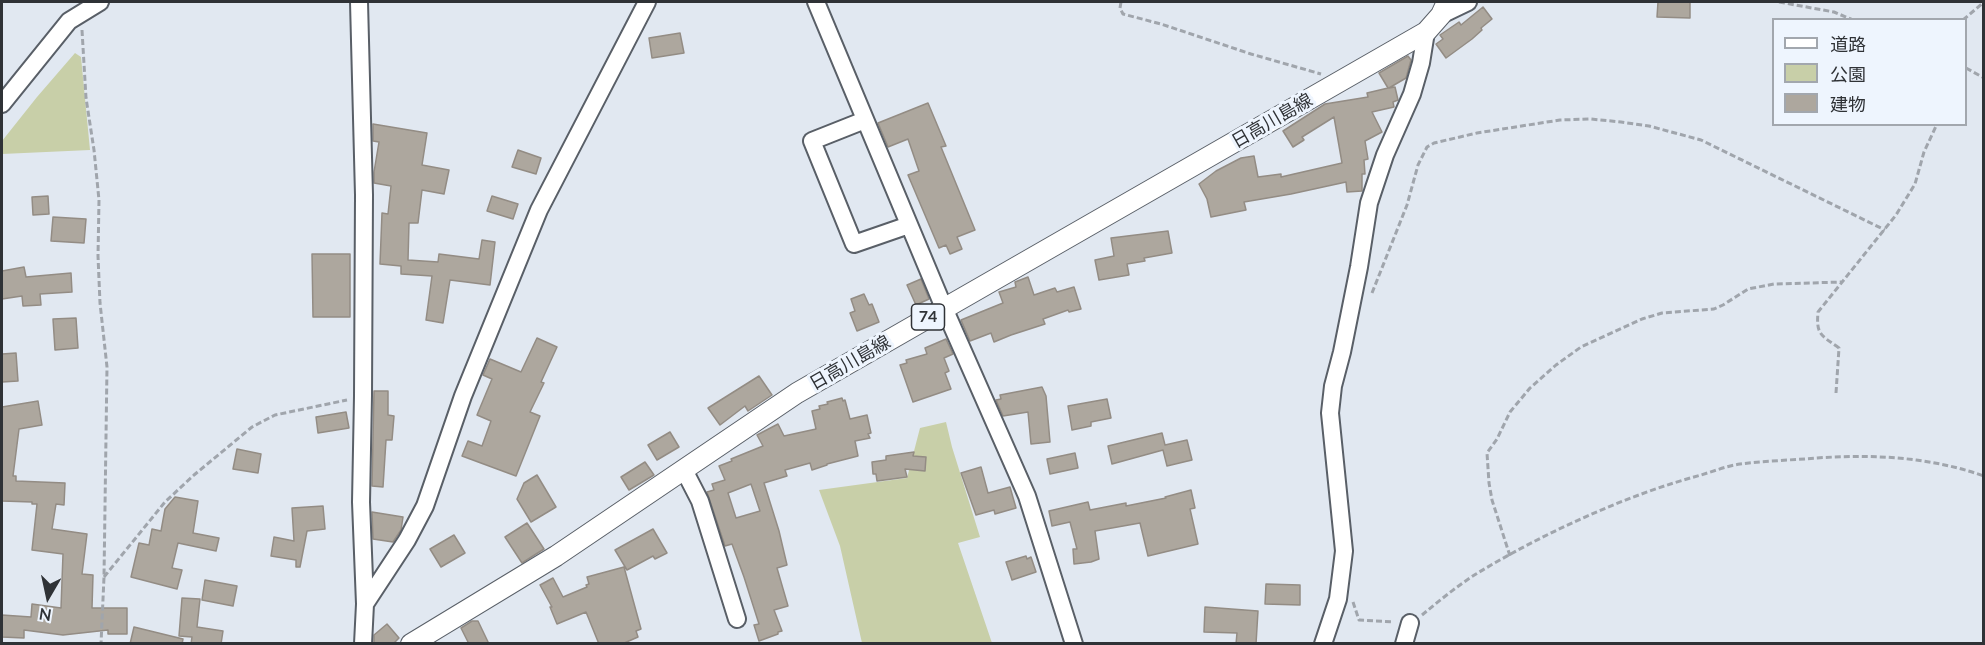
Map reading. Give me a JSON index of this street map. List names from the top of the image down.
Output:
{
  "streets": {
    "main road": ["日高川島線", "74"]
  },
  "legend": ["道路", "公園", "建物"],
  "north": "bottom"
}
